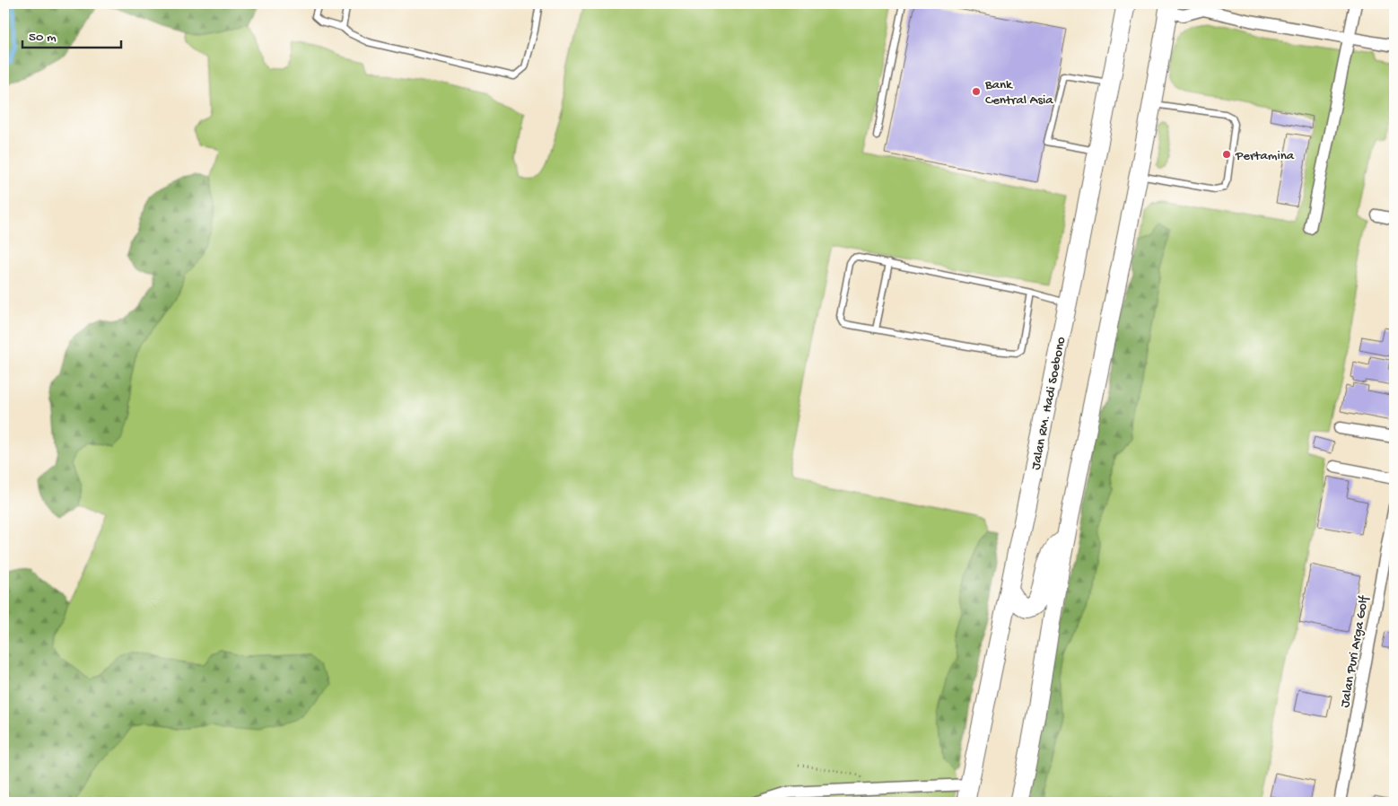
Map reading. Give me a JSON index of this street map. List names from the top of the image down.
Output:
{
  "streets": {
    "main road": ["Jalan RM. Hadi Soebono"],
    "street": ["Jalan Puri Arga Golf"]
  },
  "places": ["Bank Central Asia", "Pertamina"],
  "scale_bar": "50 m"
}
